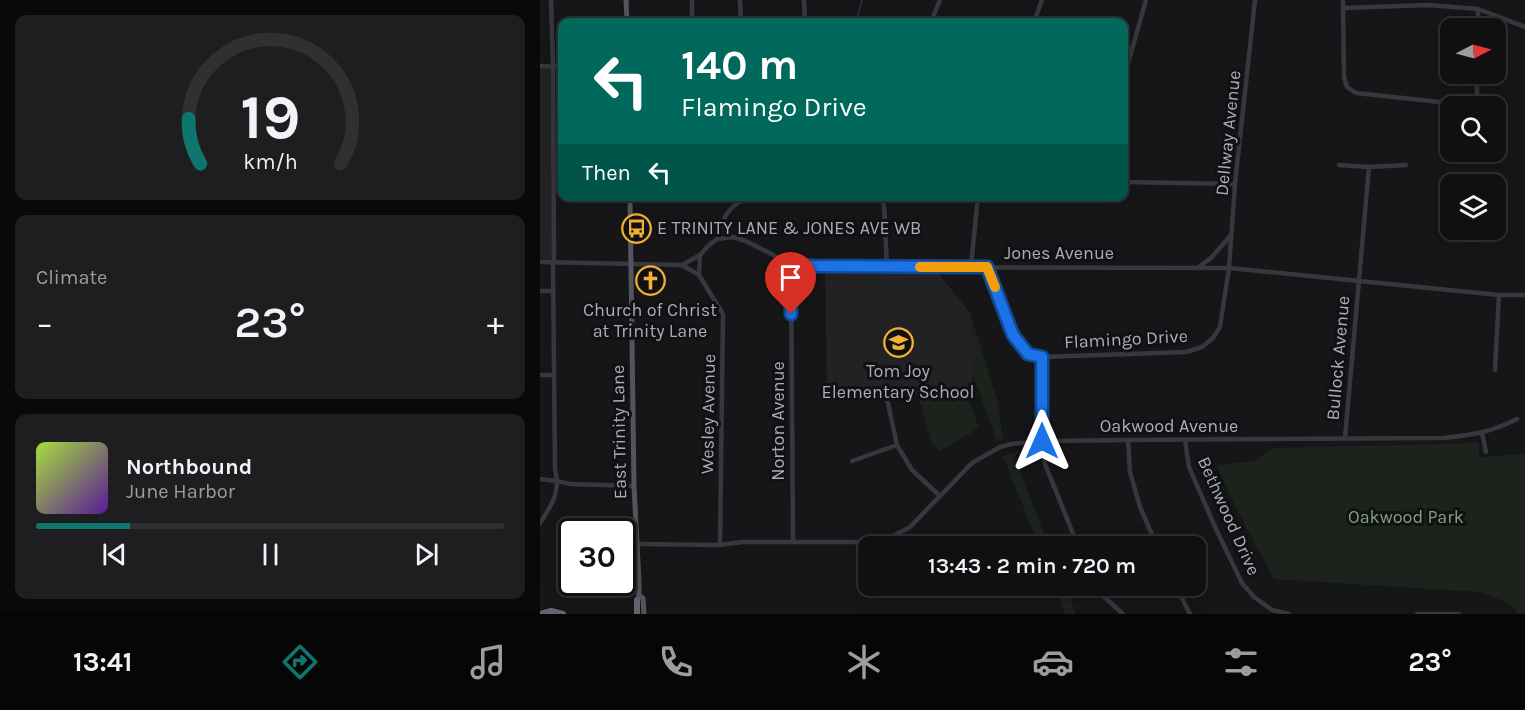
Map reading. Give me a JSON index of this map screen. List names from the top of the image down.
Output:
{
  "streets": {
    "main road": ["East Trinity Lane"],
    "street": [
      "Dellway Avenue",
      "Jones Avenue",
      "Flamingo Drive",
      "Bullock Avenue",
      "Wesley Avenue",
      "Norton Avenue",
      "Oakwood Avenue",
      "Bethwood Drive"
    ]
  },
  "crossings": [
    ["Dellway Avenue", "Jones Avenue"],
    ["Dellway Avenue", "Flamingo Drive"],
    ["Jones Avenue", "Flamingo Drive"],
    ["Jones Avenue", "Bullock Avenue"],
    ["Jones Avenue", "Norton Avenue"],
    ["Bullock Avenue", "Oakwood Avenue"],
    ["Wesley Avenue", "Oakwood Avenue"],
    ["Norton Avenue", "Oakwood Avenue"],
    ["Oakwood Avenue", "East Trinity Lane"],
    ["Oakwood Avenue", "Bethwood Drive"]
  ],
  "parks": ["Oakwood Park"],
  "places": {
    "bus stop": ["E TRINITY LANE & JONES AVE WB"],
    "church": ["Church of Christ at Trinity Lane"],
    "school or university": ["Tom Joy Elementary School"]
  },
  "north": "right",
  "page": {
    "turn": ["140 m", "Flamingo Drive"],
    "then": "Then",
    "tile": "Climate",
    "heat": ["−", "23°", "+"],
    "song": ["Northbound", "June Harbor"],
    "limit": "30",
    "trip": "13:43 · 2 min · 720 m",
    "tabs": ["13:41", "23°"],
    "gauge": ["19", "km/h"]
  }
}
